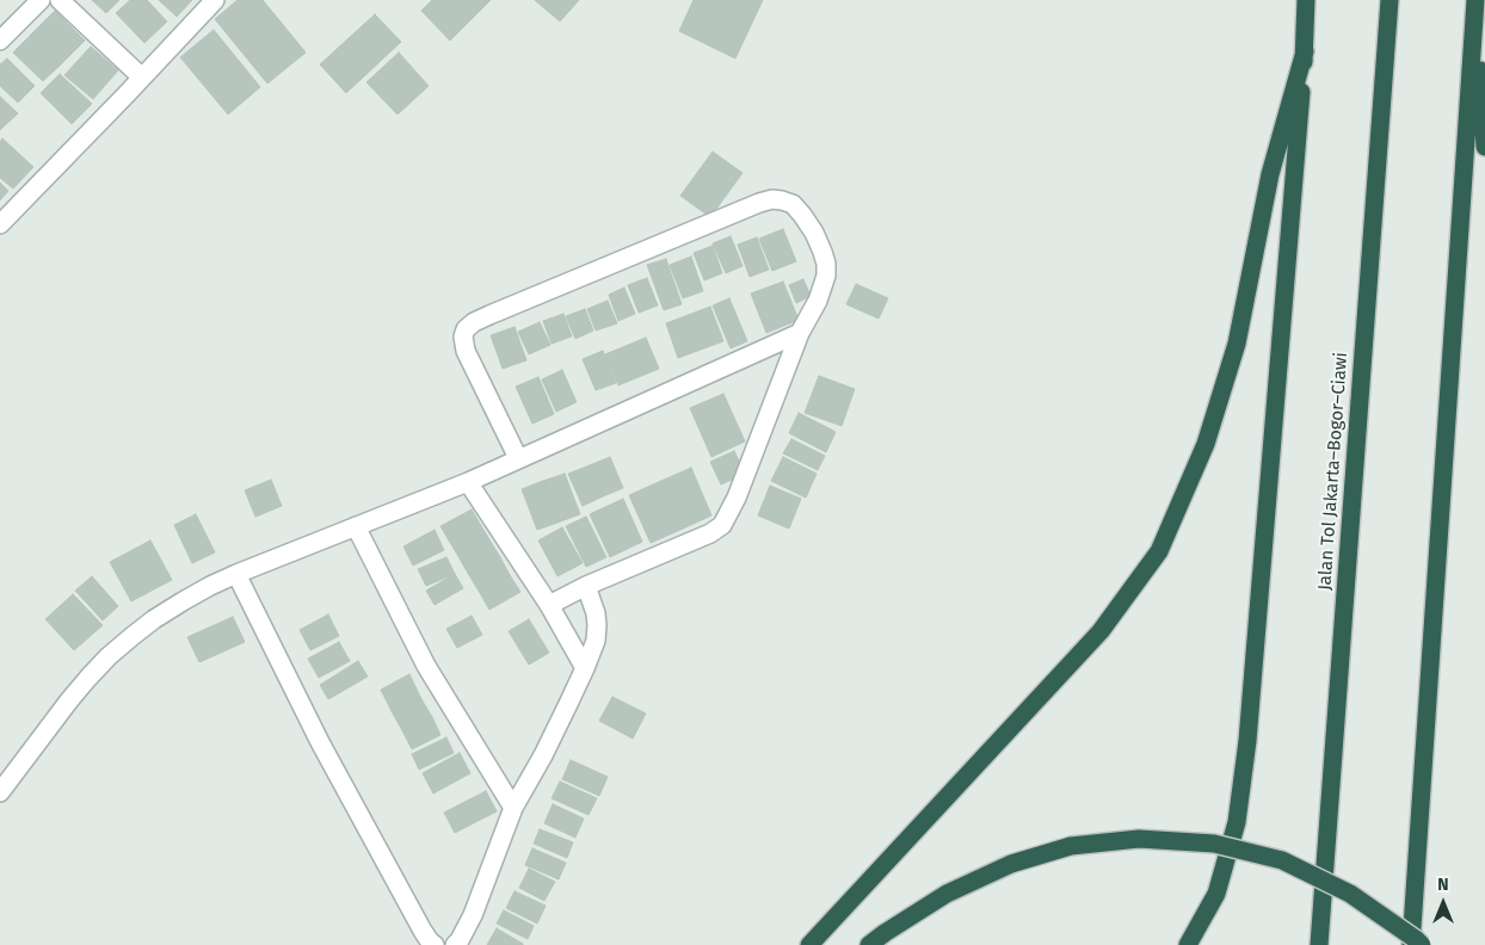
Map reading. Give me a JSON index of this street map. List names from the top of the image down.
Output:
{
  "streets": {
    "highway": ["Jalan Tol Jakarta–Bogor–Ciawi"]
  },
  "north": "top"
}
